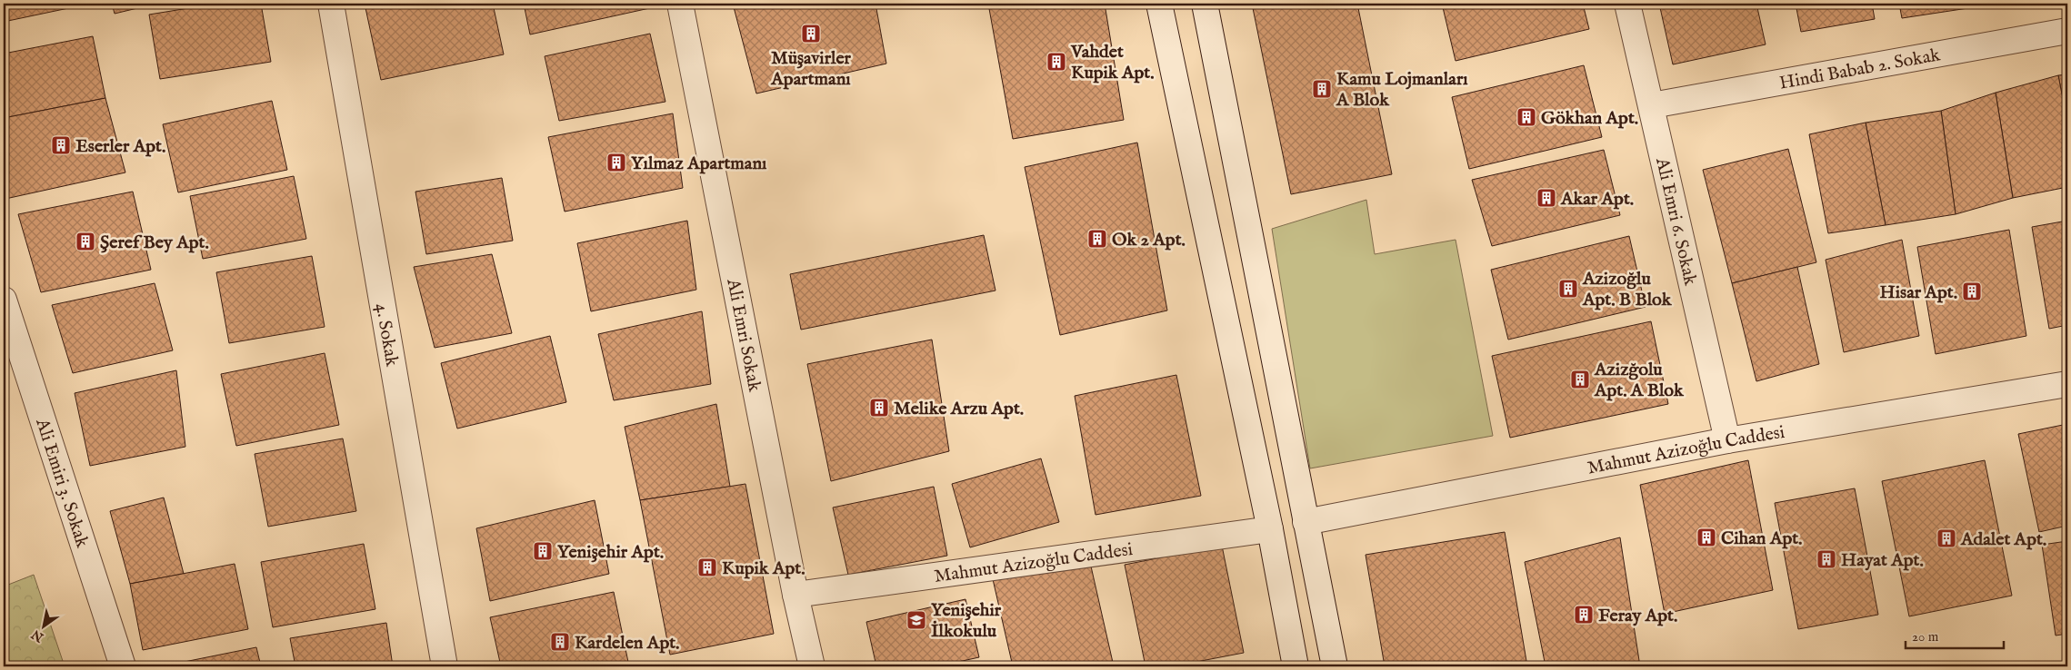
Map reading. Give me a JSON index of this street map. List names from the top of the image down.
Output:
{
  "streets": {
    "street": [
      "Hindi Babab 2. Sokak",
      "Ali Emri 6. Sokak",
      "4. Sokak",
      "Ali Emri Sokak",
      "Mahmut Azizoğlu Caddesi",
      "Ali Emiri 3. Sokak"
    ]
  },
  "crossings": [
    ["Hindi Babab 2. Sokak", "Ali Emri 6. Sokak"],
    ["Ali Emri 6. Sokak", "Mahmut Azizoğlu Caddesi"],
    ["Ali Emri Sokak", "Mahmut Azizoğlu Caddesi"]
  ],
  "places": {
    "building": [
      "Müşavirler Apartmanı",
      "Vahdet Kupik Apt.",
      "Kamu Lojmanları A Blok",
      "Gökhan Apt.",
      "Eserler Apt.",
      "Yılmaz Apartmanı",
      "Akar Apt.",
      "Ok 2 Apt.",
      "Şeref Bey Apt.",
      "Azizoğlu Apt. B Blok",
      "Hisar Apt.",
      "Azizğolu Apt. A Blok",
      "Melike Arzu Apt.",
      "Cihan Apt.",
      "Adalet Apt.",
      "Yenişehir Apt.",
      "Hayat Apt.",
      "Kupik Apt.",
      "Feray Apt.",
      "Kardelen Apt."
    ],
    "school or university": ["Yenişehir İlkokulu"]
  },
  "scale_bar": "20 m",
  "north": "bottom left"
}
